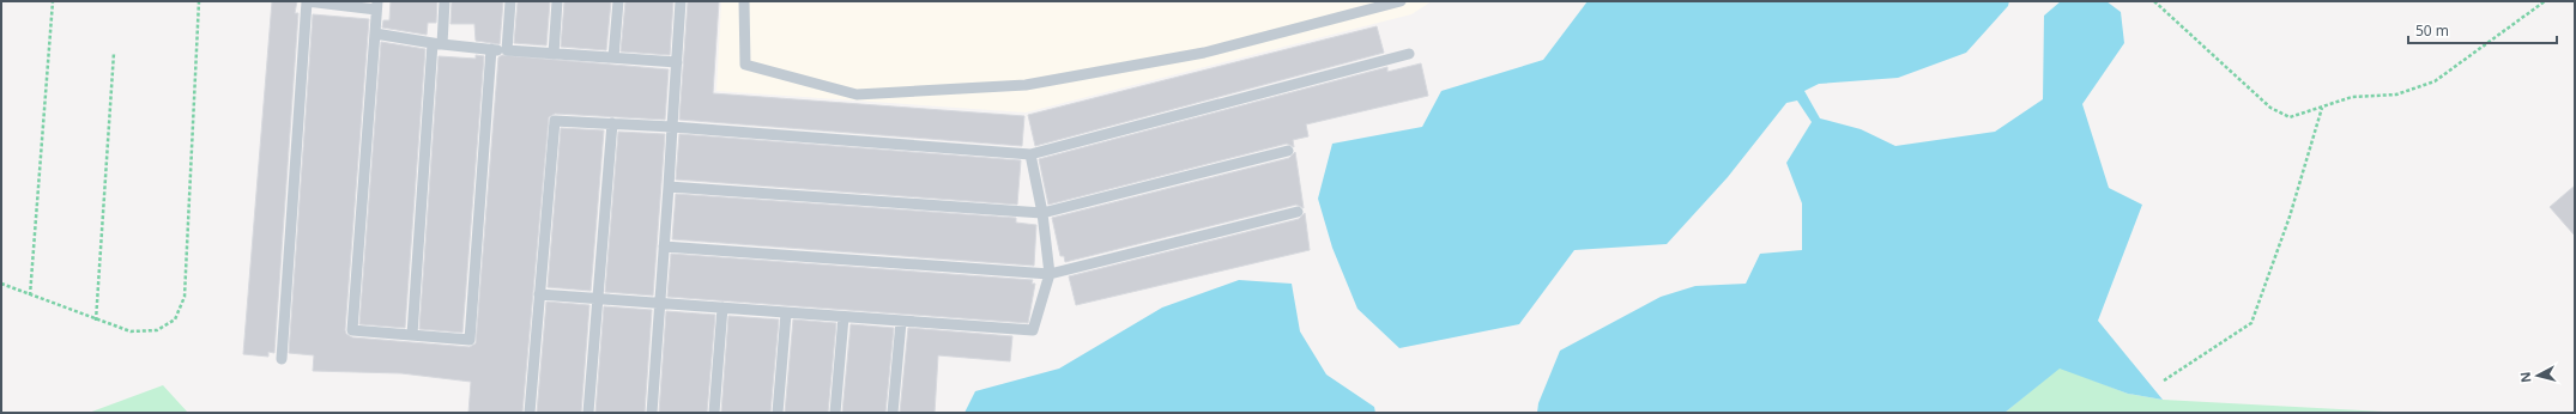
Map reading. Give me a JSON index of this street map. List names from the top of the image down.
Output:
{
  "scale_bar": "50 m",
  "north": "left"
}
